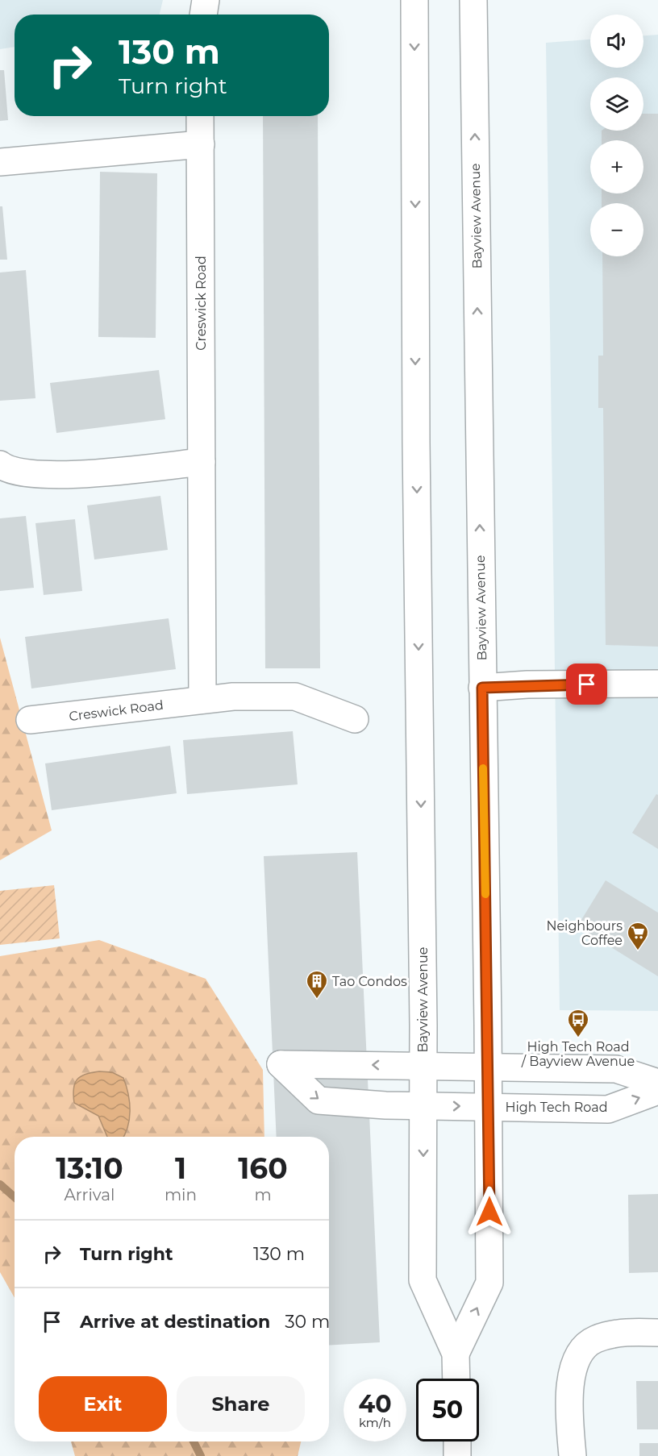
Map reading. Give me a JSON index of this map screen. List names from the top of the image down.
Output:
{
  "streets": {
    "main road": ["Bayview Avenue", "Creswick Road", "High Tech Road"]
  },
  "crossings": [
    ["Bayview Avenue", "High Tech Road"]
  ],
  "places": {
    "supermarket": ["Neighbours Coffee"],
    "building": ["Tao Condos"],
    "bus stop": ["High Tech Road / Bayview Avenue"]
  },
  "page": {
    "map_buttons": ["+", "−"],
    "turn": ["130 m", "Turn right"],
    "eta": [
      "13:10",
      "Arrival",
      "1",
      "min",
      "160",
      "m"
    ],
    "list": [
      {
        "name": "Turn right",
        "value": "130 m"
      },
      {
        "name": "Arrive at destination",
        "value": "30 m"
      }
    ],
    "buttons": ["Exit", "Share"],
    "speed": "40 km/h",
    "limit": "50"
  }
}
